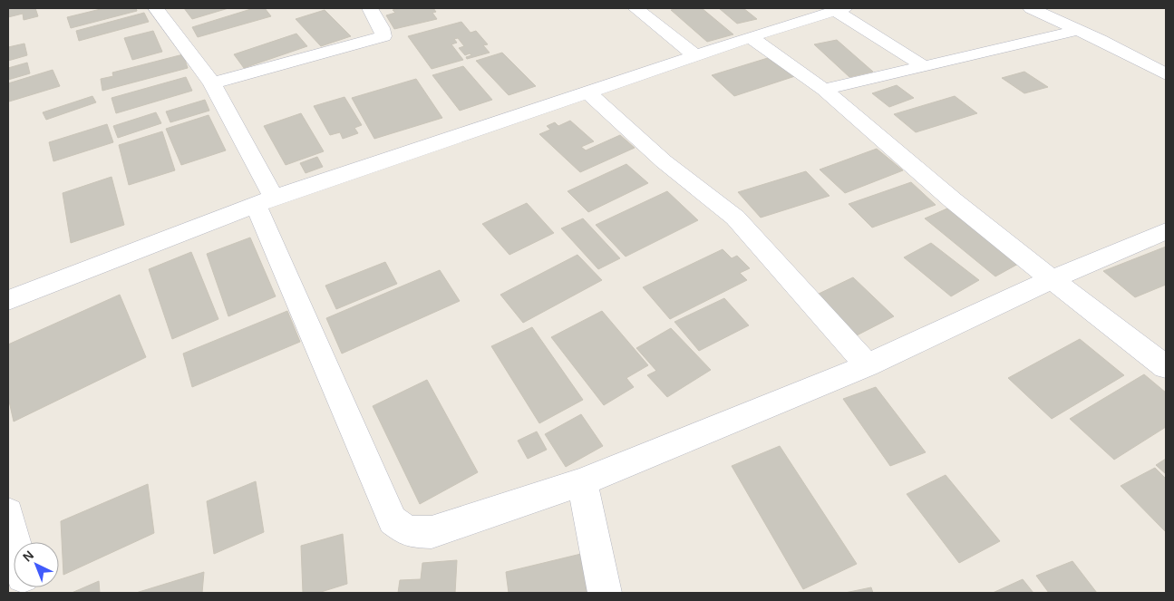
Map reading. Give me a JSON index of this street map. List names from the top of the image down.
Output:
{
  "north": "top left"
}
